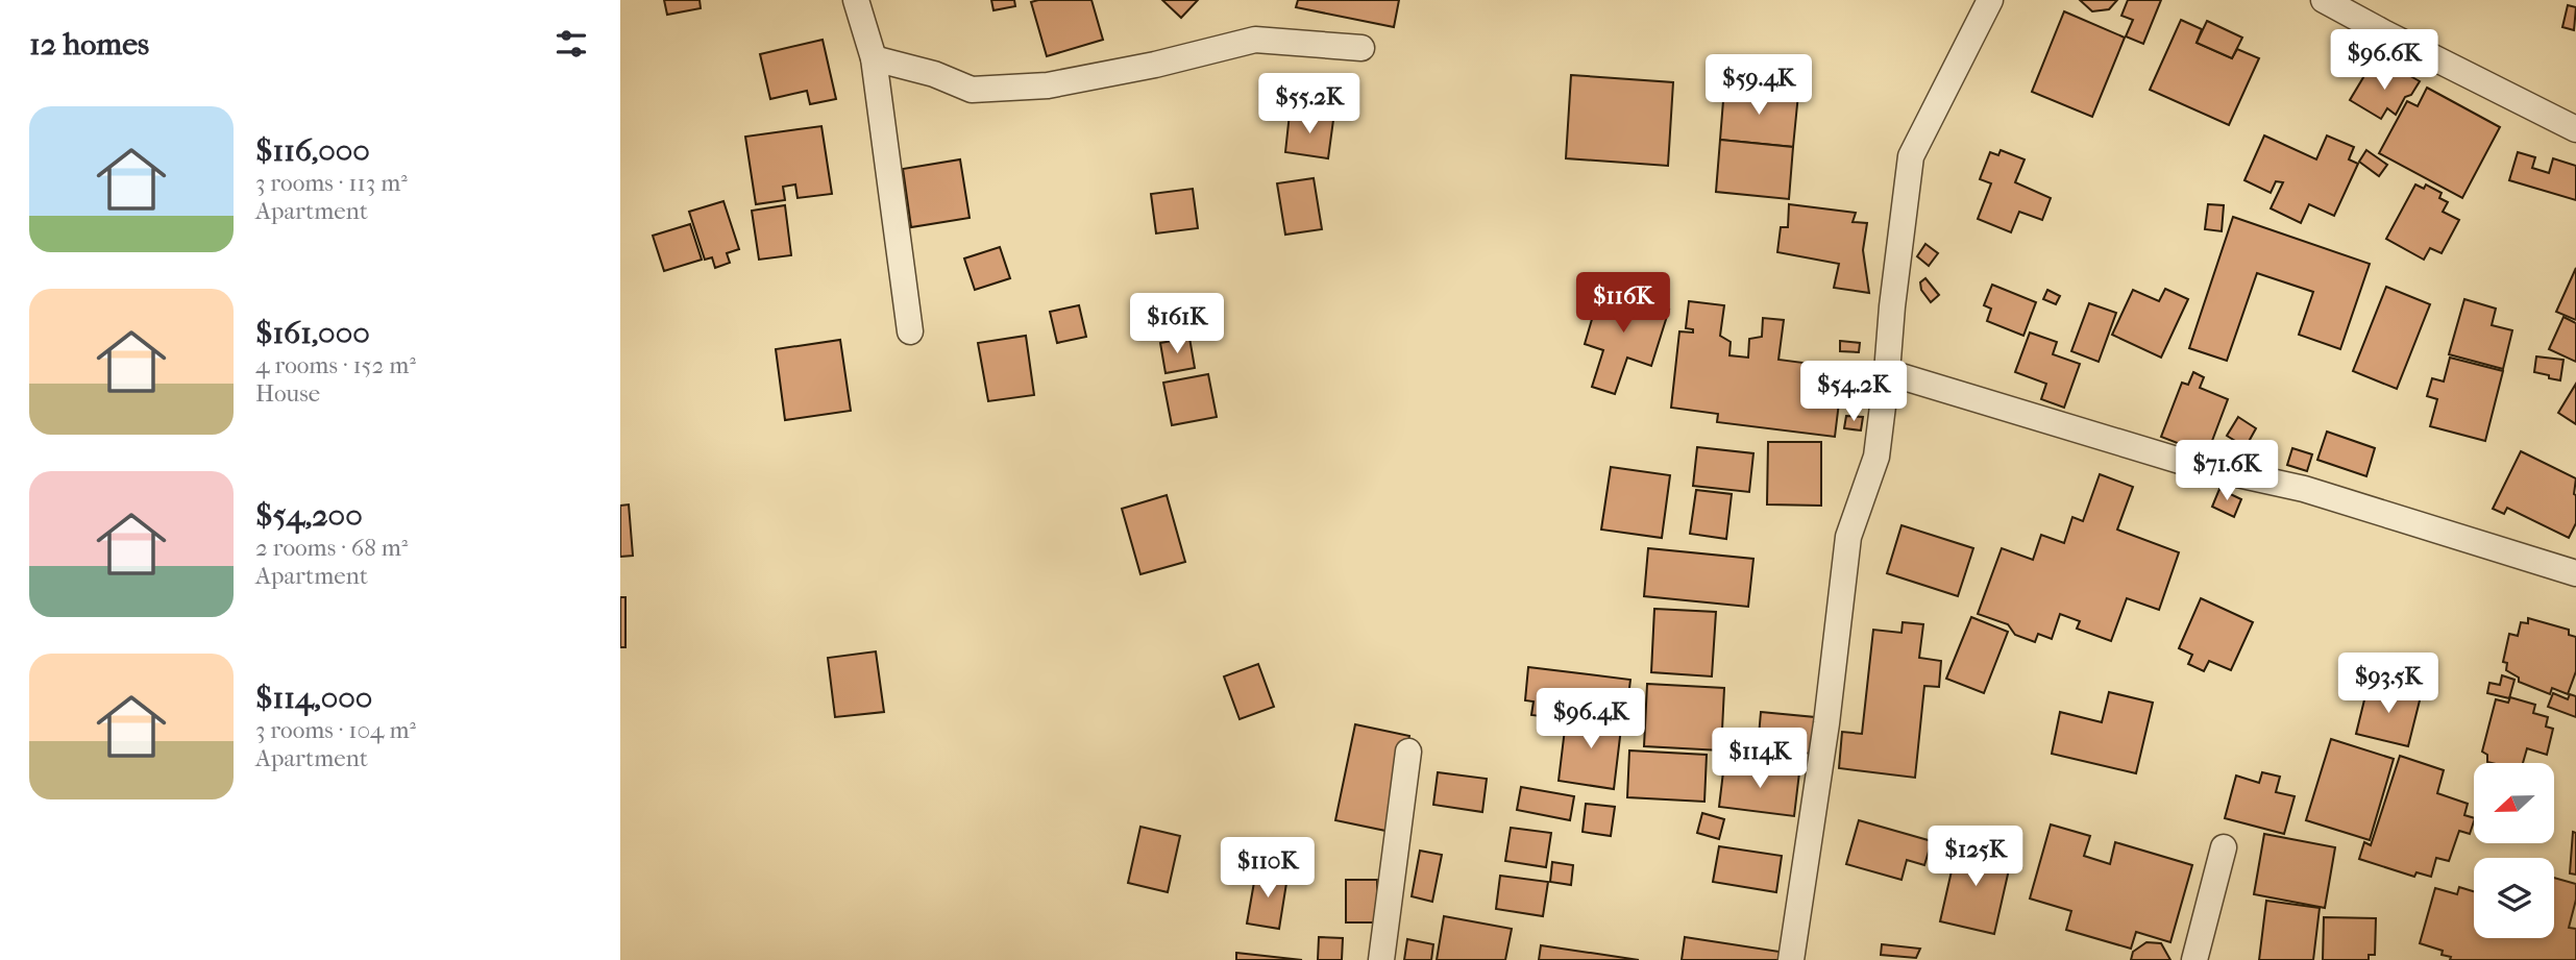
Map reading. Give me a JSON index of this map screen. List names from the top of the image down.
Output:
{
  "north": "left",
  "page": {
    "heading": "12 homes",
    "price": [
      "$96.6K",
      "$59.4K",
      "$55.2K",
      "$116K",
      "$161K",
      "$54.2K",
      "$71.6K",
      "$93.5K",
      "$96.4K",
      "$114K",
      "$125K",
      "$110K"
    ],
    "list": [
      {
        "name": "$116,000",
        "note": "3 rooms · 113 m² · Apartment"
      },
      {
        "name": "$161,000",
        "note": "4 rooms · 152 m² · House"
      },
      {
        "name": "$54,200",
        "note": "2 rooms · 68 m² · Apartment"
      },
      {
        "name": "$114,000",
        "note": "3 rooms · 104 m² · Apartment"
      }
    ]
  }
}
